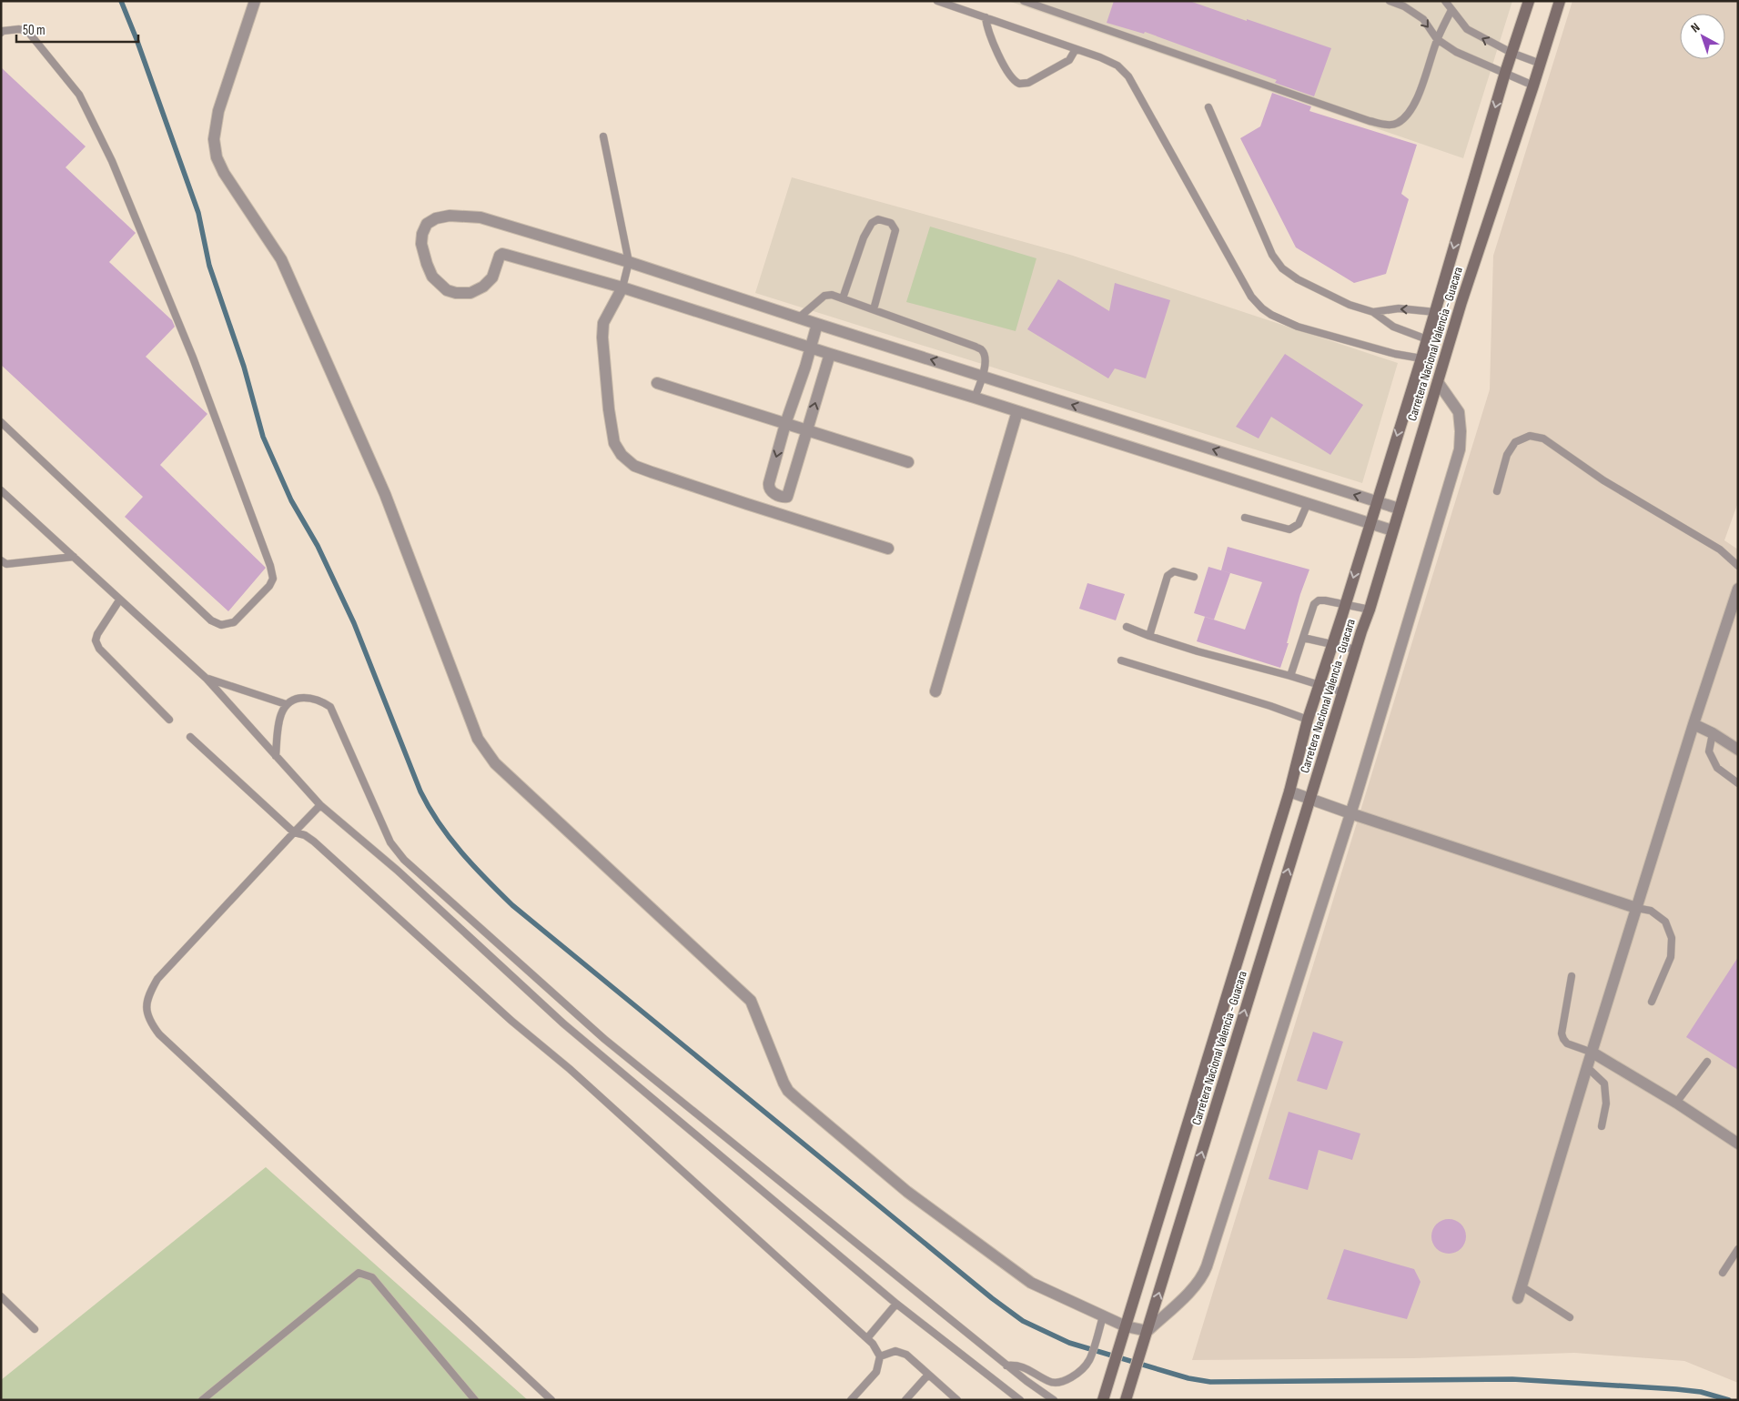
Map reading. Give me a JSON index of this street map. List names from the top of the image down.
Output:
{
  "streets": {
    "main road": ["Carretera Nacional Valencia - Guacara"]
  },
  "scale_bar": "50 m",
  "north": "top left"
}
